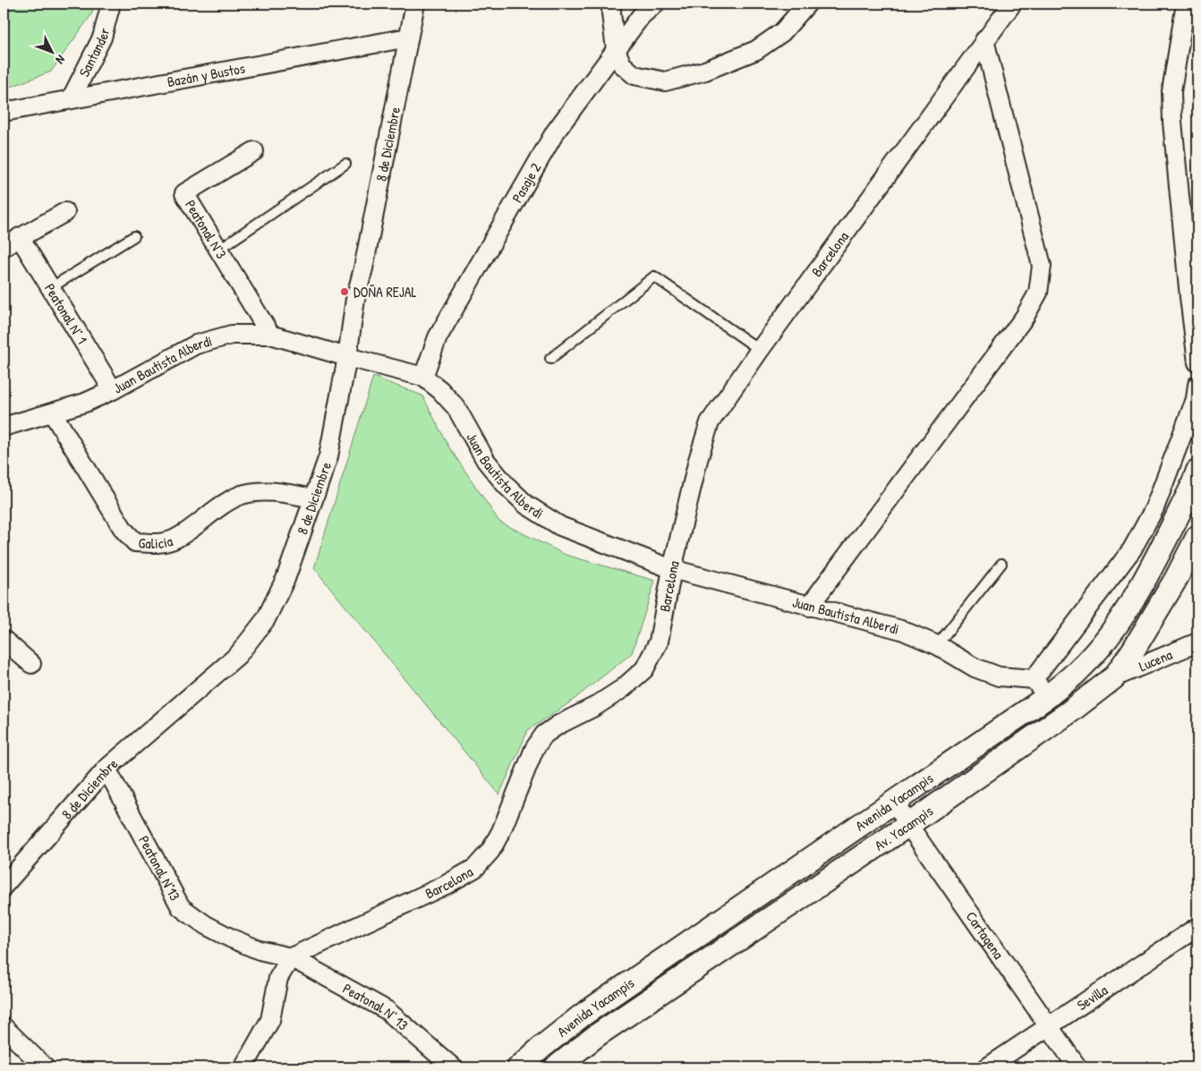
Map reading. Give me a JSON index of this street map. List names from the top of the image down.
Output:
{
  "streets": {
    "street": [
      "Santander",
      "Bazán y Bustos",
      "8 de Diciembre",
      "Pasaje 2",
      "Peatonal N°3",
      "Barcelona",
      "Peatonal N° 1",
      "Juan Bautista Alberdi",
      "Galicia",
      "Lucena",
      "Avenida Yacampis",
      "Av. Yacampis",
      "Peatonal N°13",
      "Cartagena",
      "Sevilla",
      "Peatonal N° 13"
    ]
  },
  "crossings": [
    ["Santander", "Bazán y Bustos"],
    ["Bazán y Bustos", "8 de Diciembre"],
    ["8 de Diciembre", "Juan Bautista Alberdi"],
    ["8 de Diciembre", "Galicia"],
    ["8 de Diciembre", "Peatonal N°13"],
    ["Pasaje 2", "Juan Bautista Alberdi"],
    ["Peatonal N°3", "Juan Bautista Alberdi"],
    ["Barcelona", "Juan Bautista Alberdi"],
    ["Barcelona", "Peatonal N°13"],
    ["Barcelona", "Peatonal N° 13"],
    ["Peatonal N° 1", "Juan Bautista Alberdi"],
    ["Juan Bautista Alberdi", "Galicia"],
    ["Lucena", "Av. Yacampis"],
    ["Avenida Yacampis", "Cartagena"],
    ["Av. Yacampis", "Cartagena"],
    ["Peatonal N°13", "Peatonal N° 13"],
    ["Cartagena", "Sevilla"]
  ],
  "places": ["DOÑA REJAL"],
  "north": "bottom right"
}
